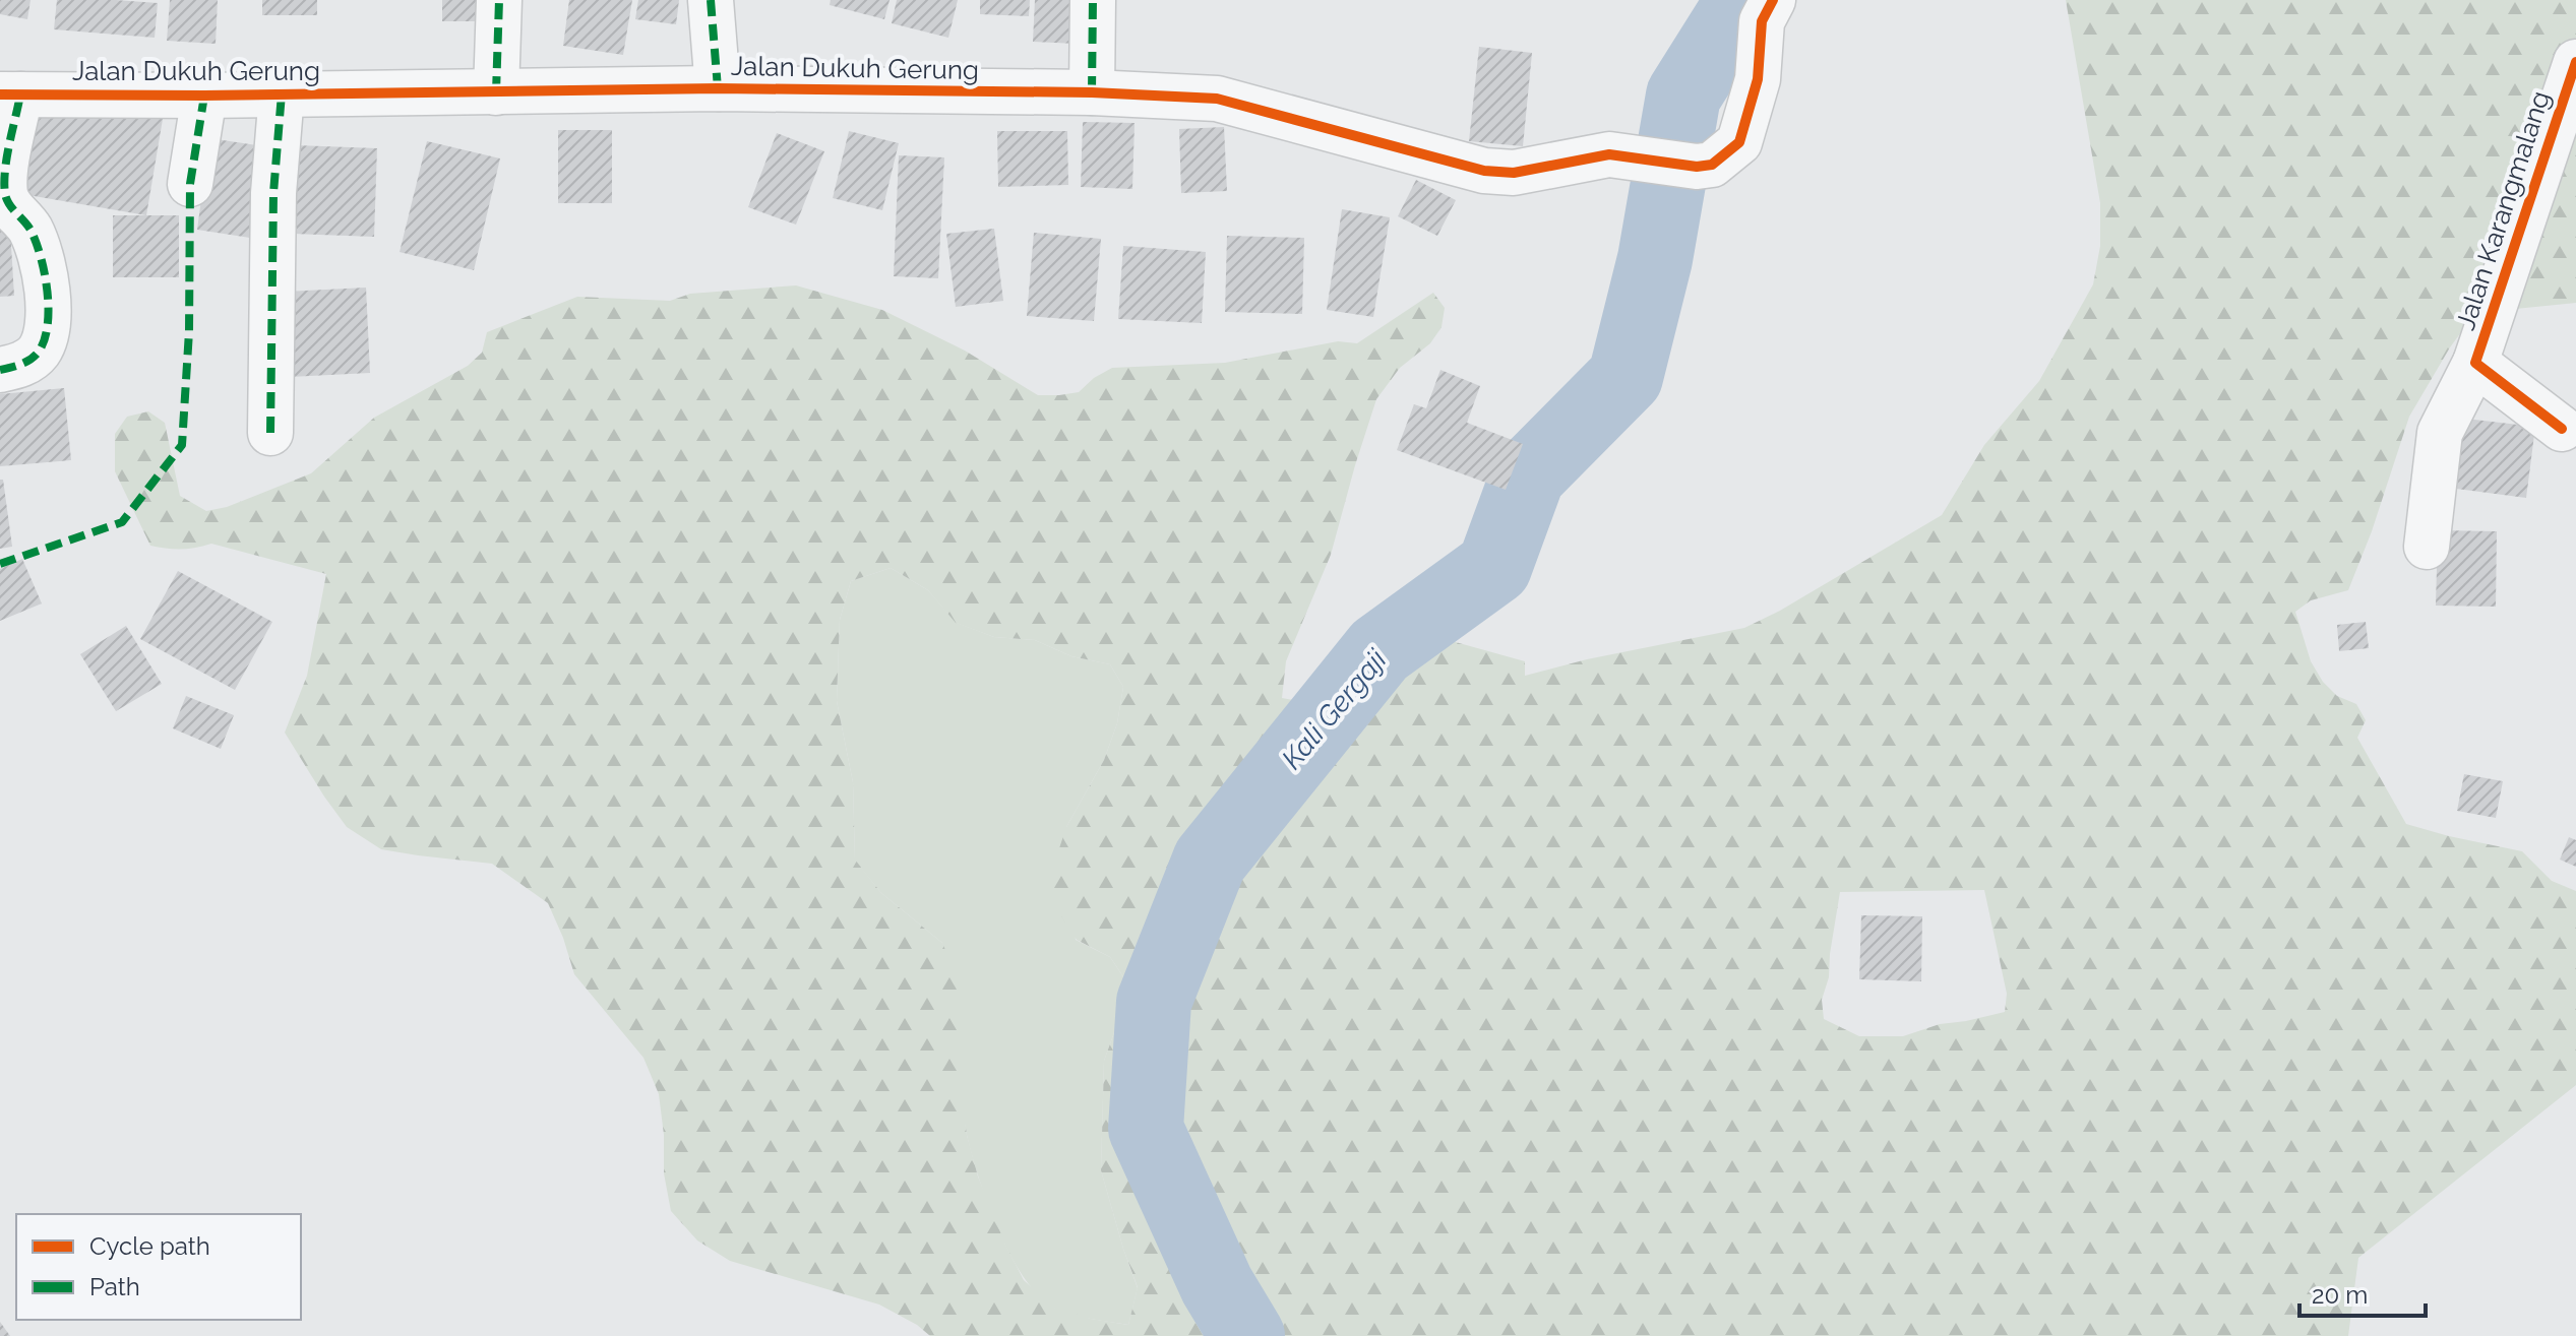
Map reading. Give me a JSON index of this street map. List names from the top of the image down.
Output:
{
  "streets": {
    "street": ["Jalan Dukuh Gerung", "Jalan Karangmalang"]
  },
  "water": ["Kali Gergaji"],
  "legend": ["Cycle path", "Path"],
  "scale_bar": "20 m"
}
